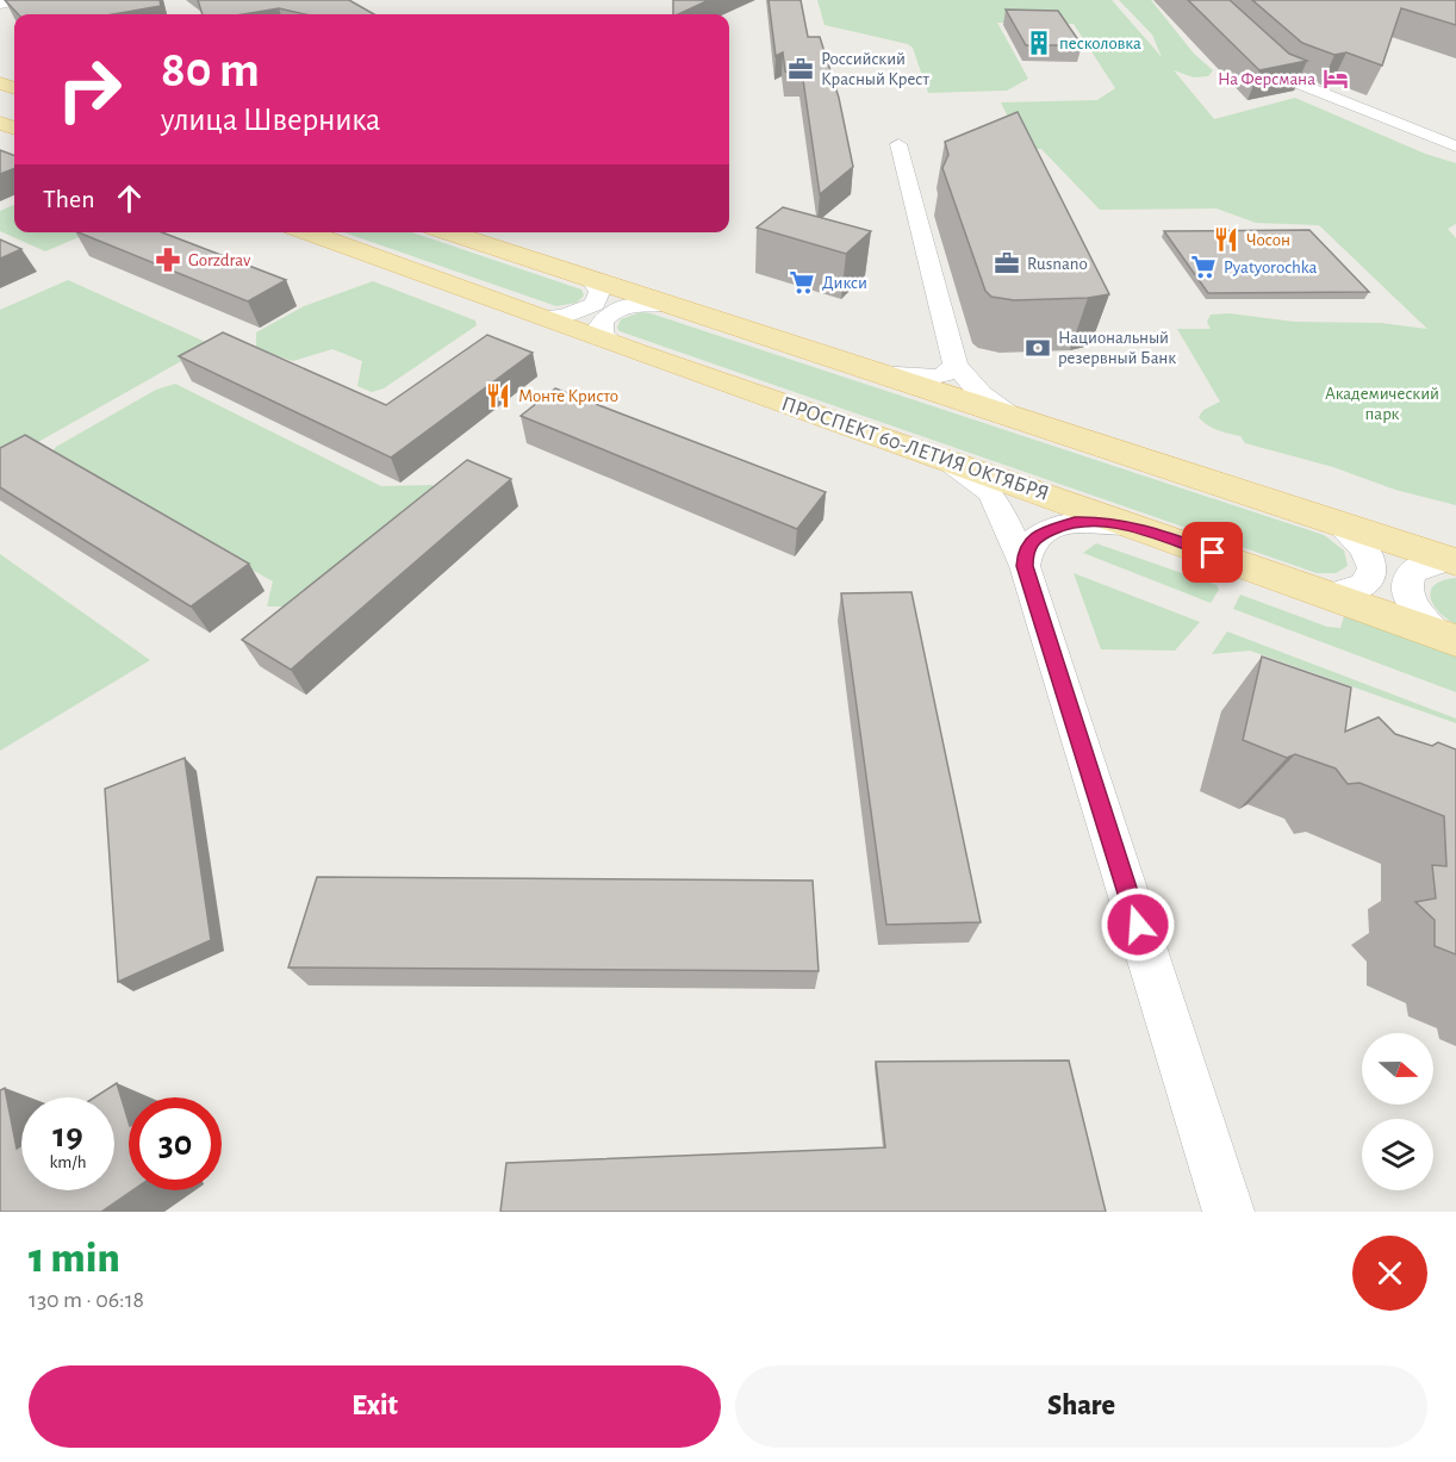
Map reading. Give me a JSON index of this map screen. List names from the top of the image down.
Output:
{
  "streets": {
    "main road": ["ПРОСПЕКТ 60-ЛЕТИЯ ОКТЯБРЯ"]
  },
  "parks": ["Академический парк"],
  "places": {
    "building": ["песколовка"],
    "office": ["Российский Красный Крест", "Rusnano"],
    "hotel": ["На Ферсмана"],
    "restaurant": ["Чосон", "Монте Кристо"],
    "pharmacy": ["Gorzdrav"],
    "supermarket": ["Pyatyorochka", "Дикси"],
    "bank": ["Национальный резервный Банк"]
  },
  "north": "right",
  "page": {
    "turn": ["80 m", "улица Шверника"],
    "then": "Then",
    "speed": "19 km/h",
    "limit": "30",
    "heading": ["1 min", "130 m · 06:18"],
    "buttons": ["Exit", "Share"]
  }
}
